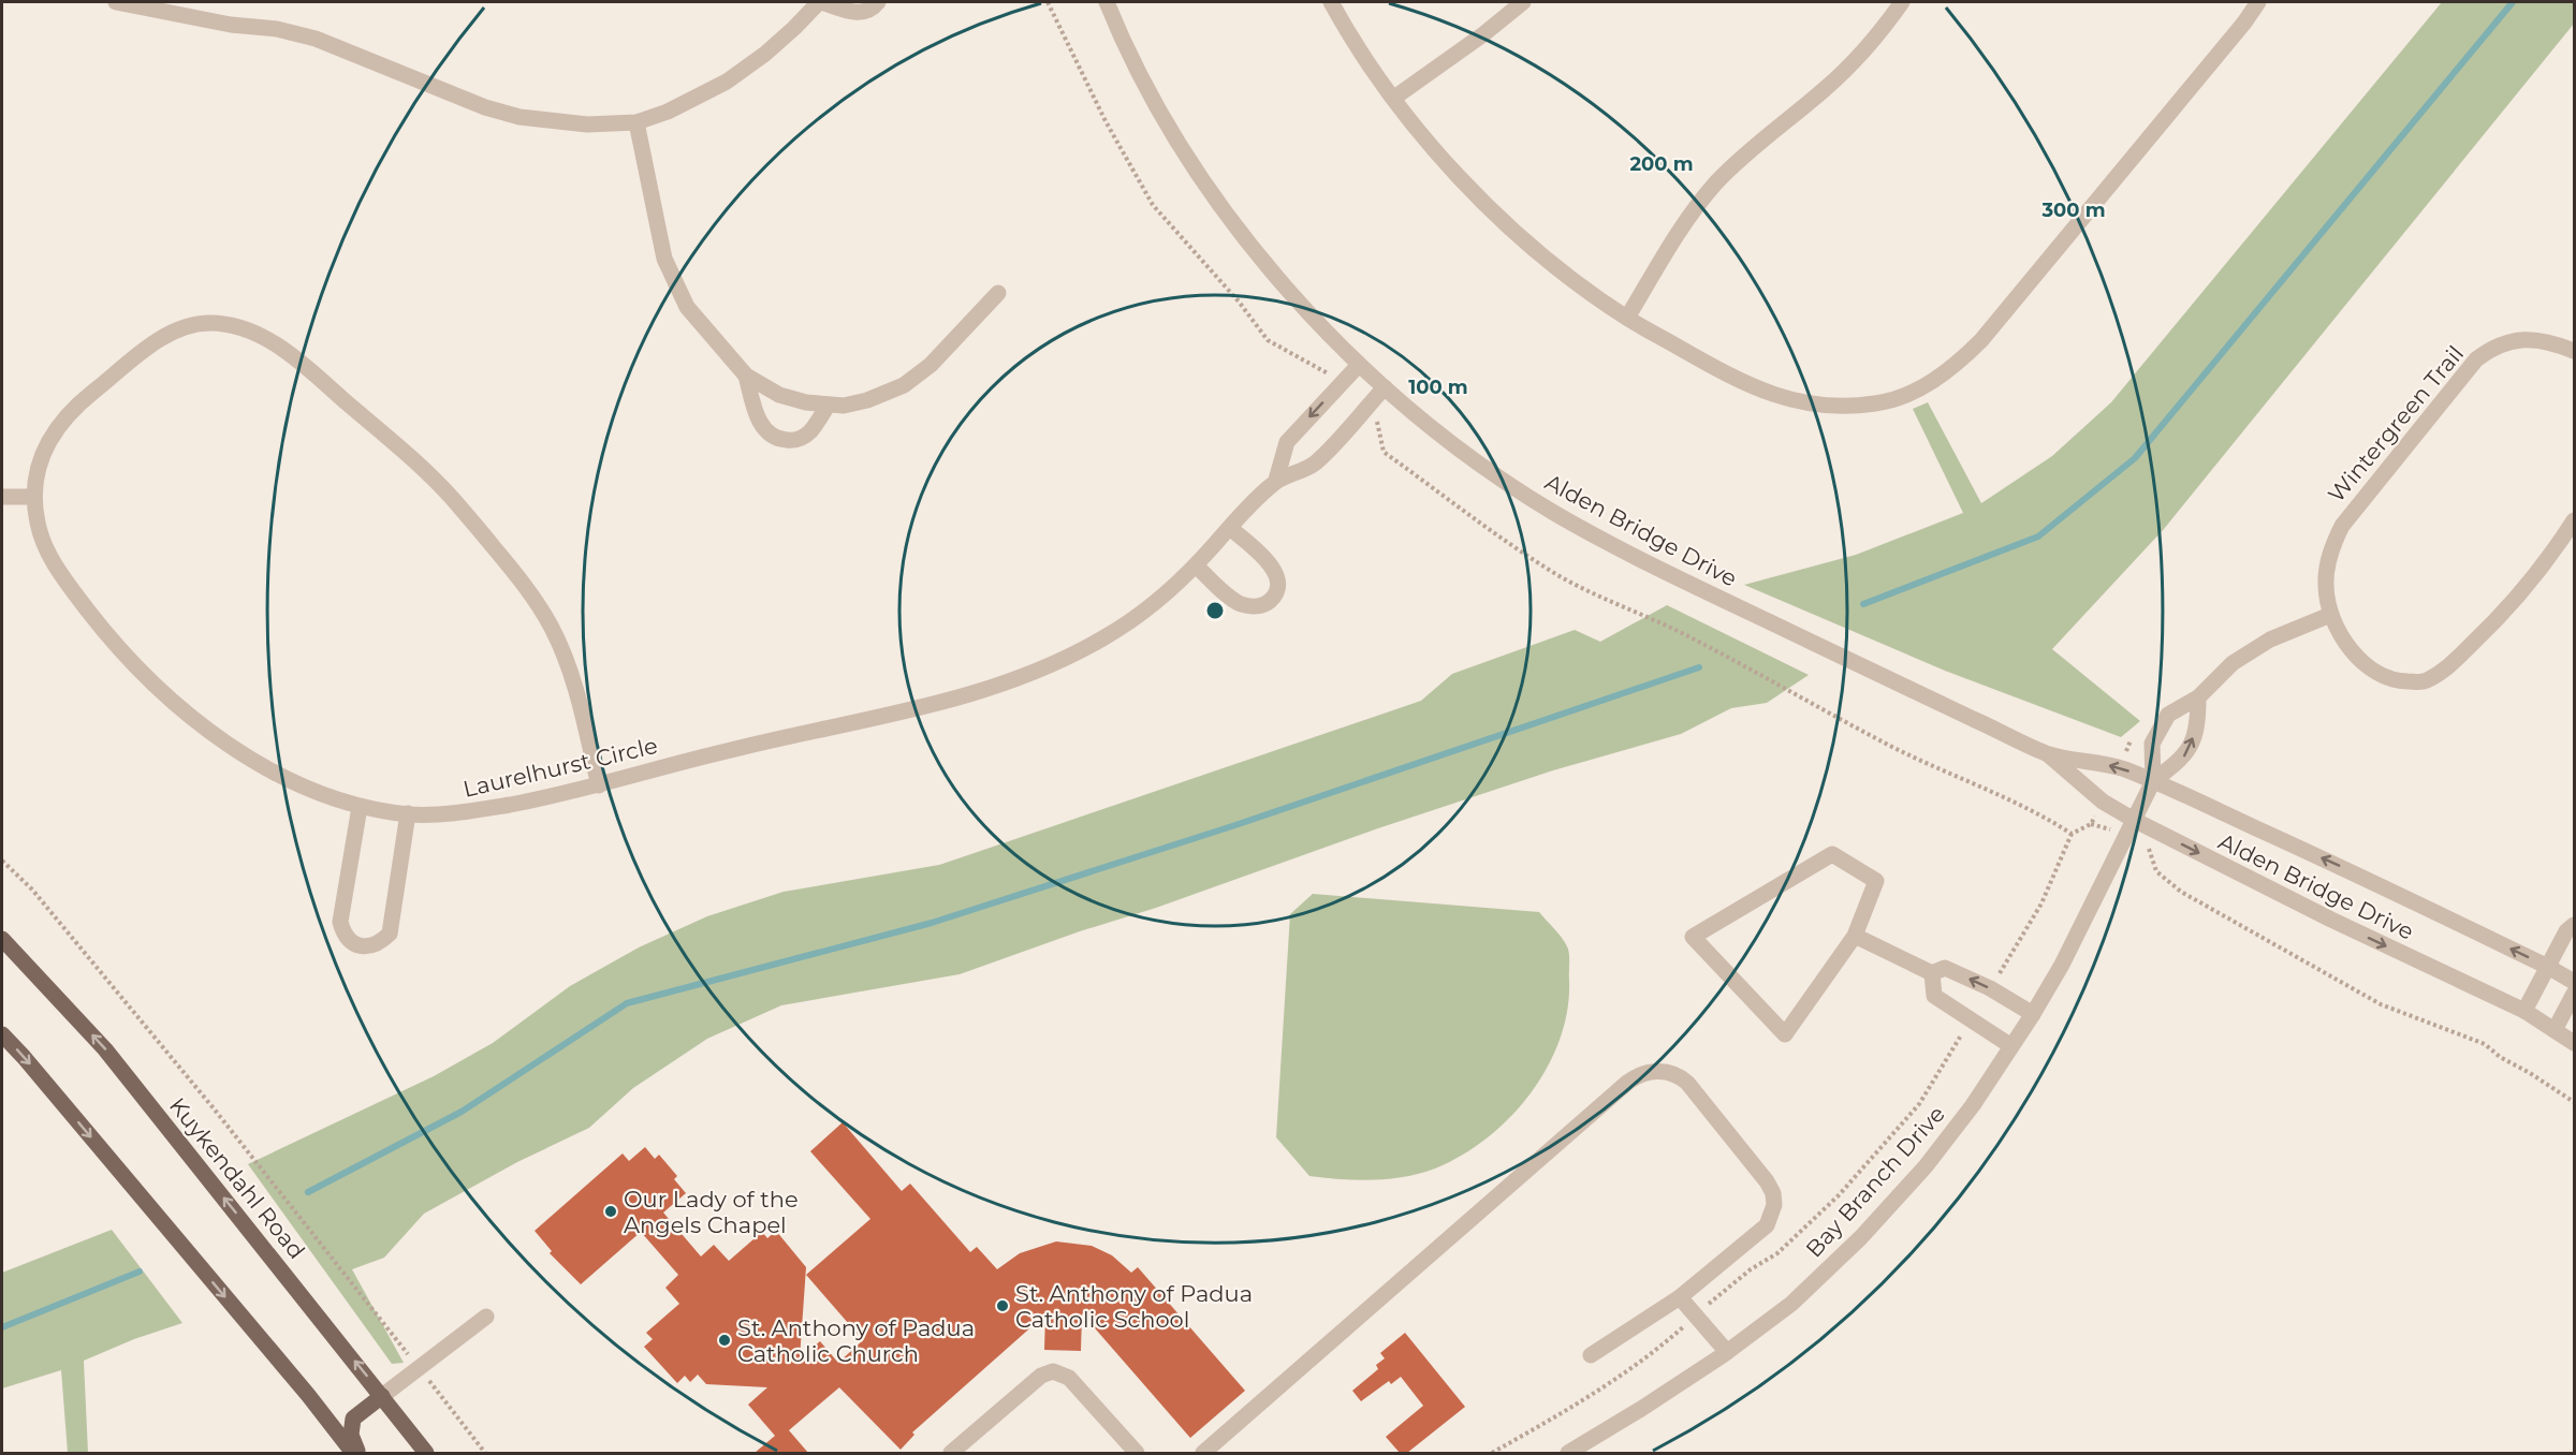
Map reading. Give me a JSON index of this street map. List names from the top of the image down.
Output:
{
  "streets": {
    "main road": ["Kuykendahl Road"],
    "street": [
      "Wintergreen Trail",
      "Alden Bridge Drive",
      "Laurelhurst Circle",
      "Bay Branch Drive"
    ]
  },
  "crossings": [
    ["Alden Bridge Drive", "Laurelhurst Circle"],
    ["Alden Bridge Drive", "Bay Branch Drive"]
  ],
  "places": ["Our Lady of the Angels Chapel", "St. Anthony of Padua Catholic School", "St. Anthony of Padua Catholic Church"],
  "rings": ["200 m", "300 m", "100 m"]
}
